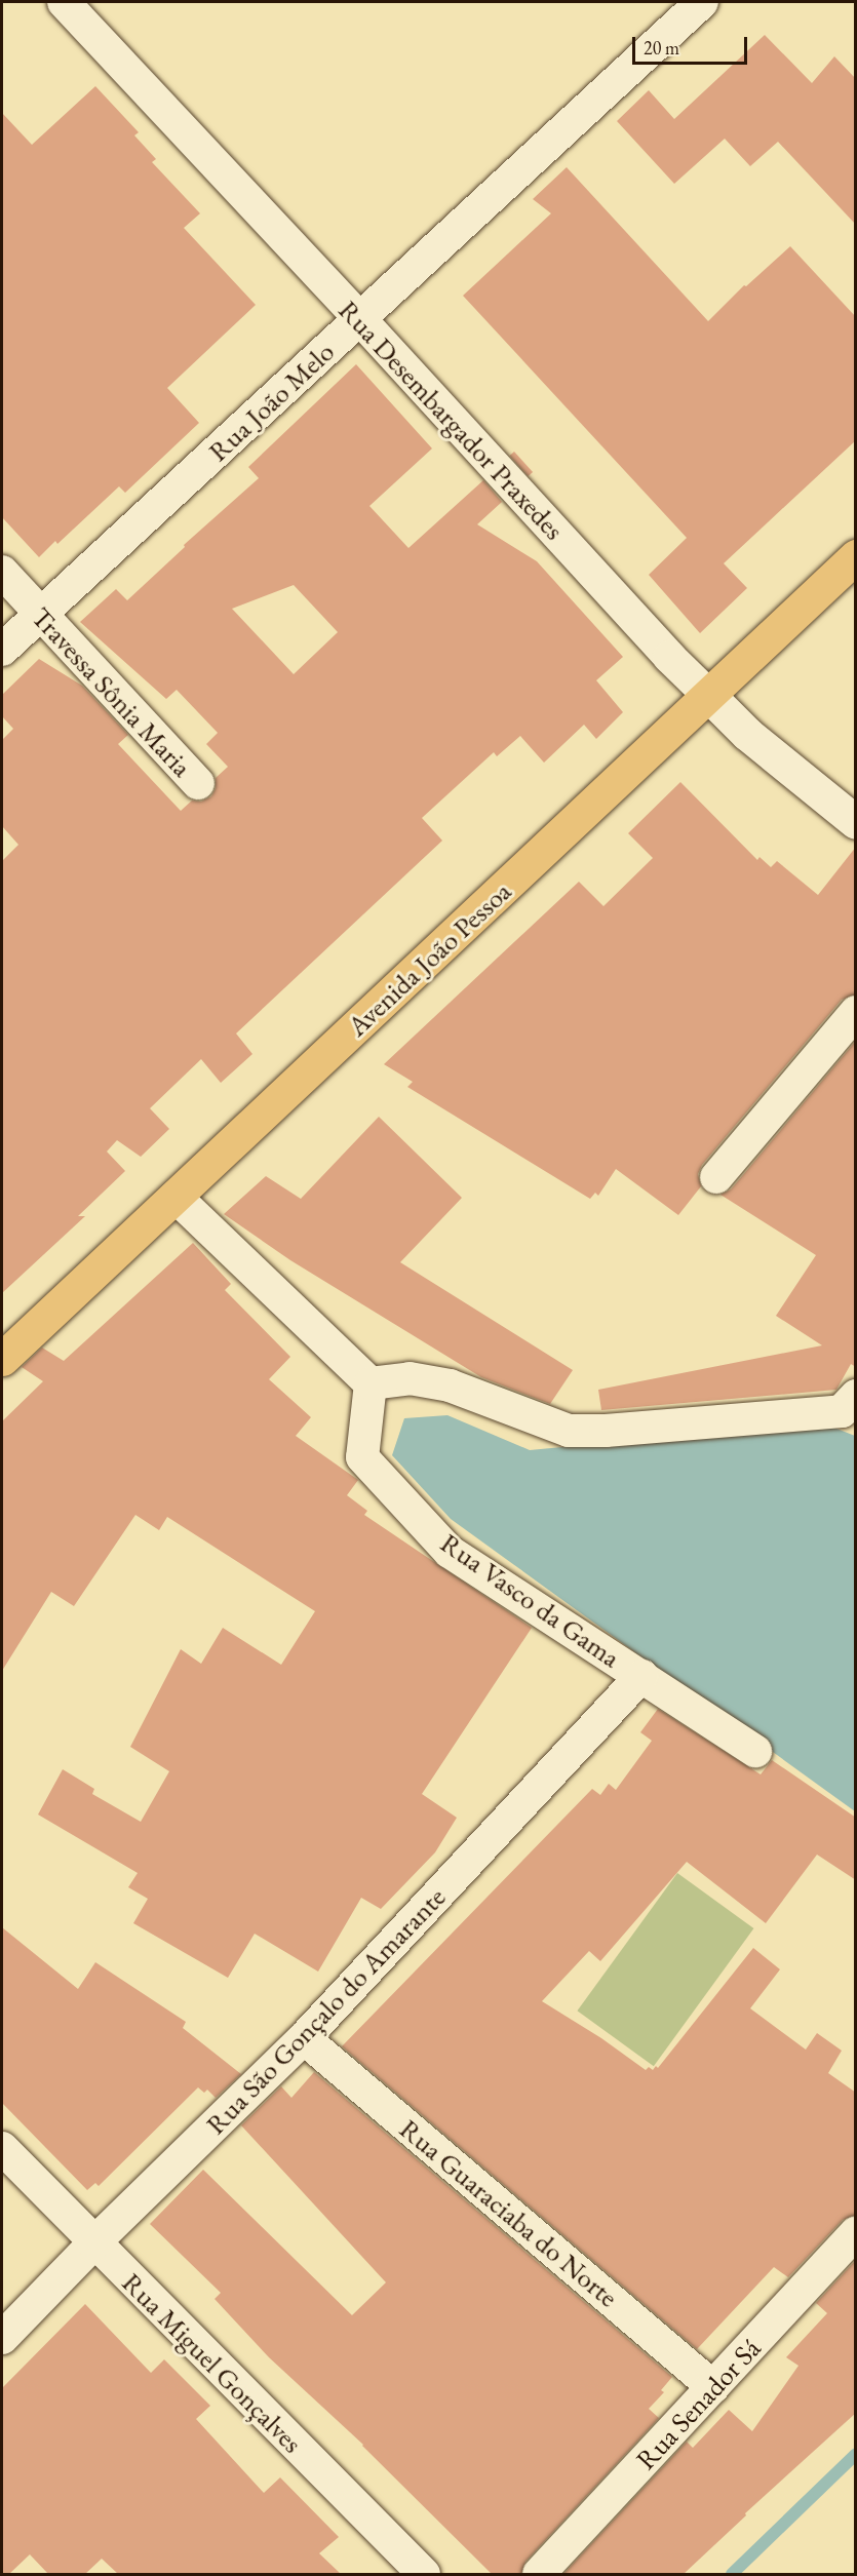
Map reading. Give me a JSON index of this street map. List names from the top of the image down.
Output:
{
  "streets": {
    "main road": ["Avenida João Pessoa"],
    "street": [
      "Rua João Melo",
      "Rua Desembargador Praxedes",
      "Travessa Sônia Maria",
      "Rua Vasco da Gama",
      "Rua São Gonçalo do Amarante",
      "Rua Guaraciaba do Norte",
      "Rua Miguel Gonçalves",
      "Rua Senador Sá"
    ]
  },
  "crossings": [
    ["Rua João Melo", "Rua Desembargador Praxedes"],
    ["Rua João Melo", "Travessa Sônia Maria"],
    ["Rua Desembargador Praxedes", "Avenida João Pessoa"],
    ["Rua Vasco da Gama", "Rua São Gonçalo do Amarante"],
    ["Rua São Gonçalo do Amarante", "Rua Guaraciaba do Norte"],
    ["Rua São Gonçalo do Amarante", "Rua Miguel Gonçalves"],
    ["Rua Guaraciaba do Norte", "Rua Senador Sá"]
  ],
  "scale_bar": "20 m"
}
